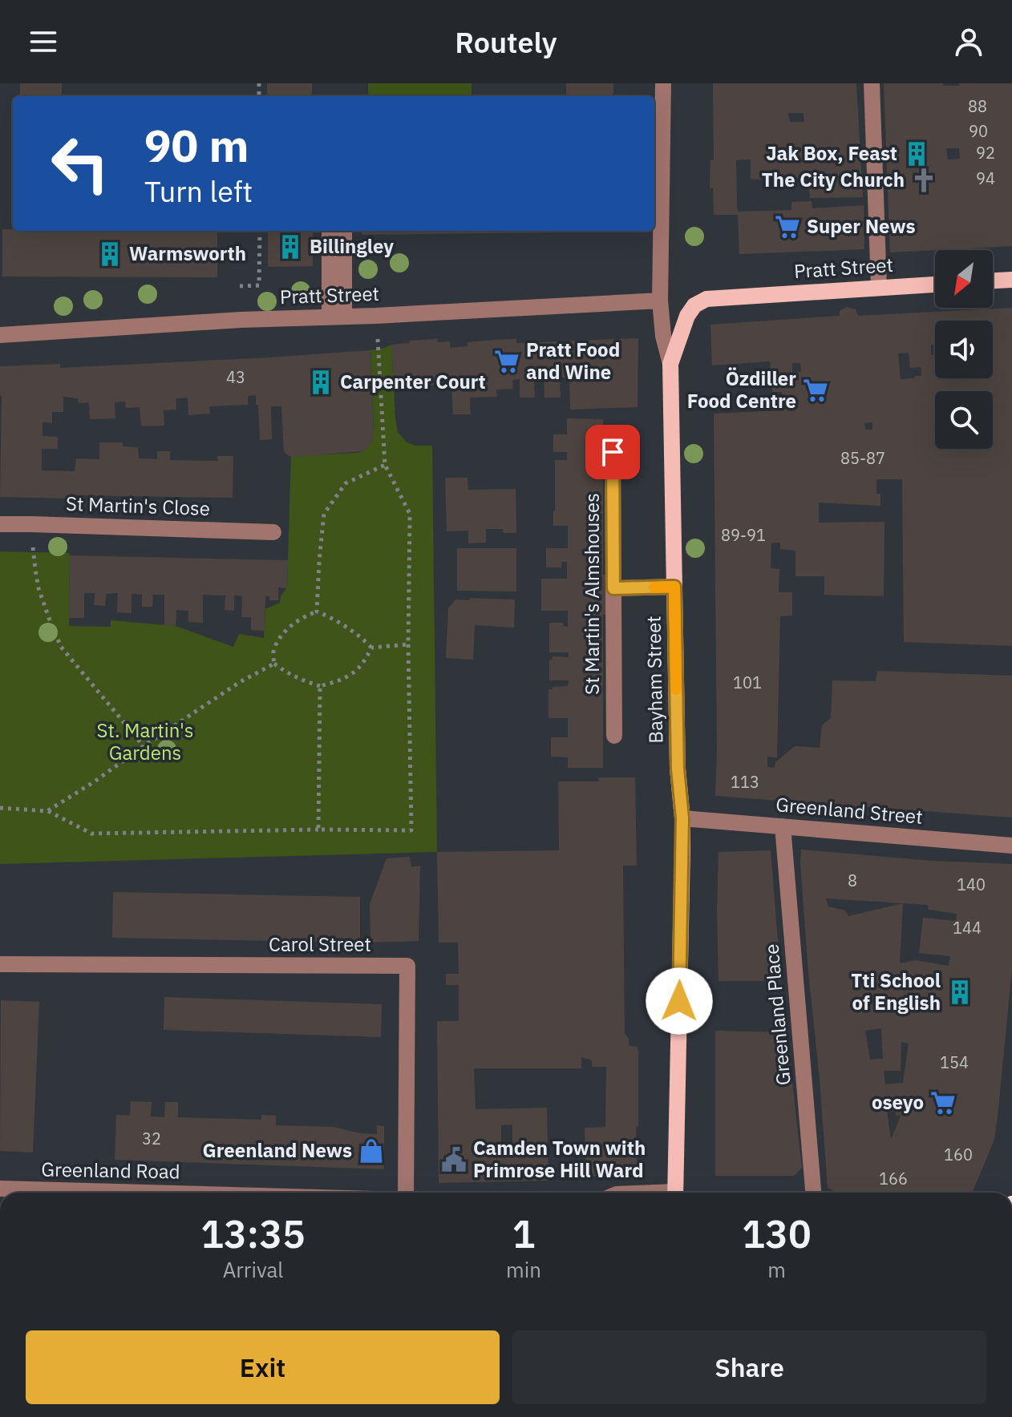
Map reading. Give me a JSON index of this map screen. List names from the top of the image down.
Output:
{
  "streets": {
    "main road": ["Pratt Street", "Bayham Street"],
    "street": [
      "St Martin's Close",
      "St Martin's Almshouses",
      "Greenland Street",
      "Carol Street",
      "Greenland Place",
      "Greenland Road"
    ]
  },
  "crossings": [
    ["Pratt Street", "Bayham Street"],
    ["Bayham Street", "Greenland Street"],
    ["Greenland Street", "Greenland Place"]
  ],
  "parks": ["St. Martin's Gardens"],
  "places": {
    "building": [
      "Jak Box, Feast",
      "Billingley",
      "Warmsworth",
      "Carpenter Court",
      "Tti School of English"
    ],
    "church": ["The City Church"],
    "supermarket": [
      "Super News",
      "Pratt Food and Wine",
      "Özdiller Food Centre",
      "oseyo"
    ],
    "shop": ["Greenland News"],
    "public building": ["Camden Town with Primrose Hill Ward"]
  },
  "house_numbers": [
    "88",
    "90",
    "92",
    "94",
    "43",
    "85-87",
    "89-91",
    "101",
    "113",
    "8",
    "140",
    "144",
    "154",
    "32",
    "160",
    "166"
  ],
  "north": "bottom left",
  "page": {
    "header": "Routely",
    "turn": ["90 m", "Turn left"],
    "eta": [
      "13:35",
      "Arrival",
      "1",
      "min",
      "130",
      "m"
    ],
    "buttons": ["Exit", "Share"]
  }
}
